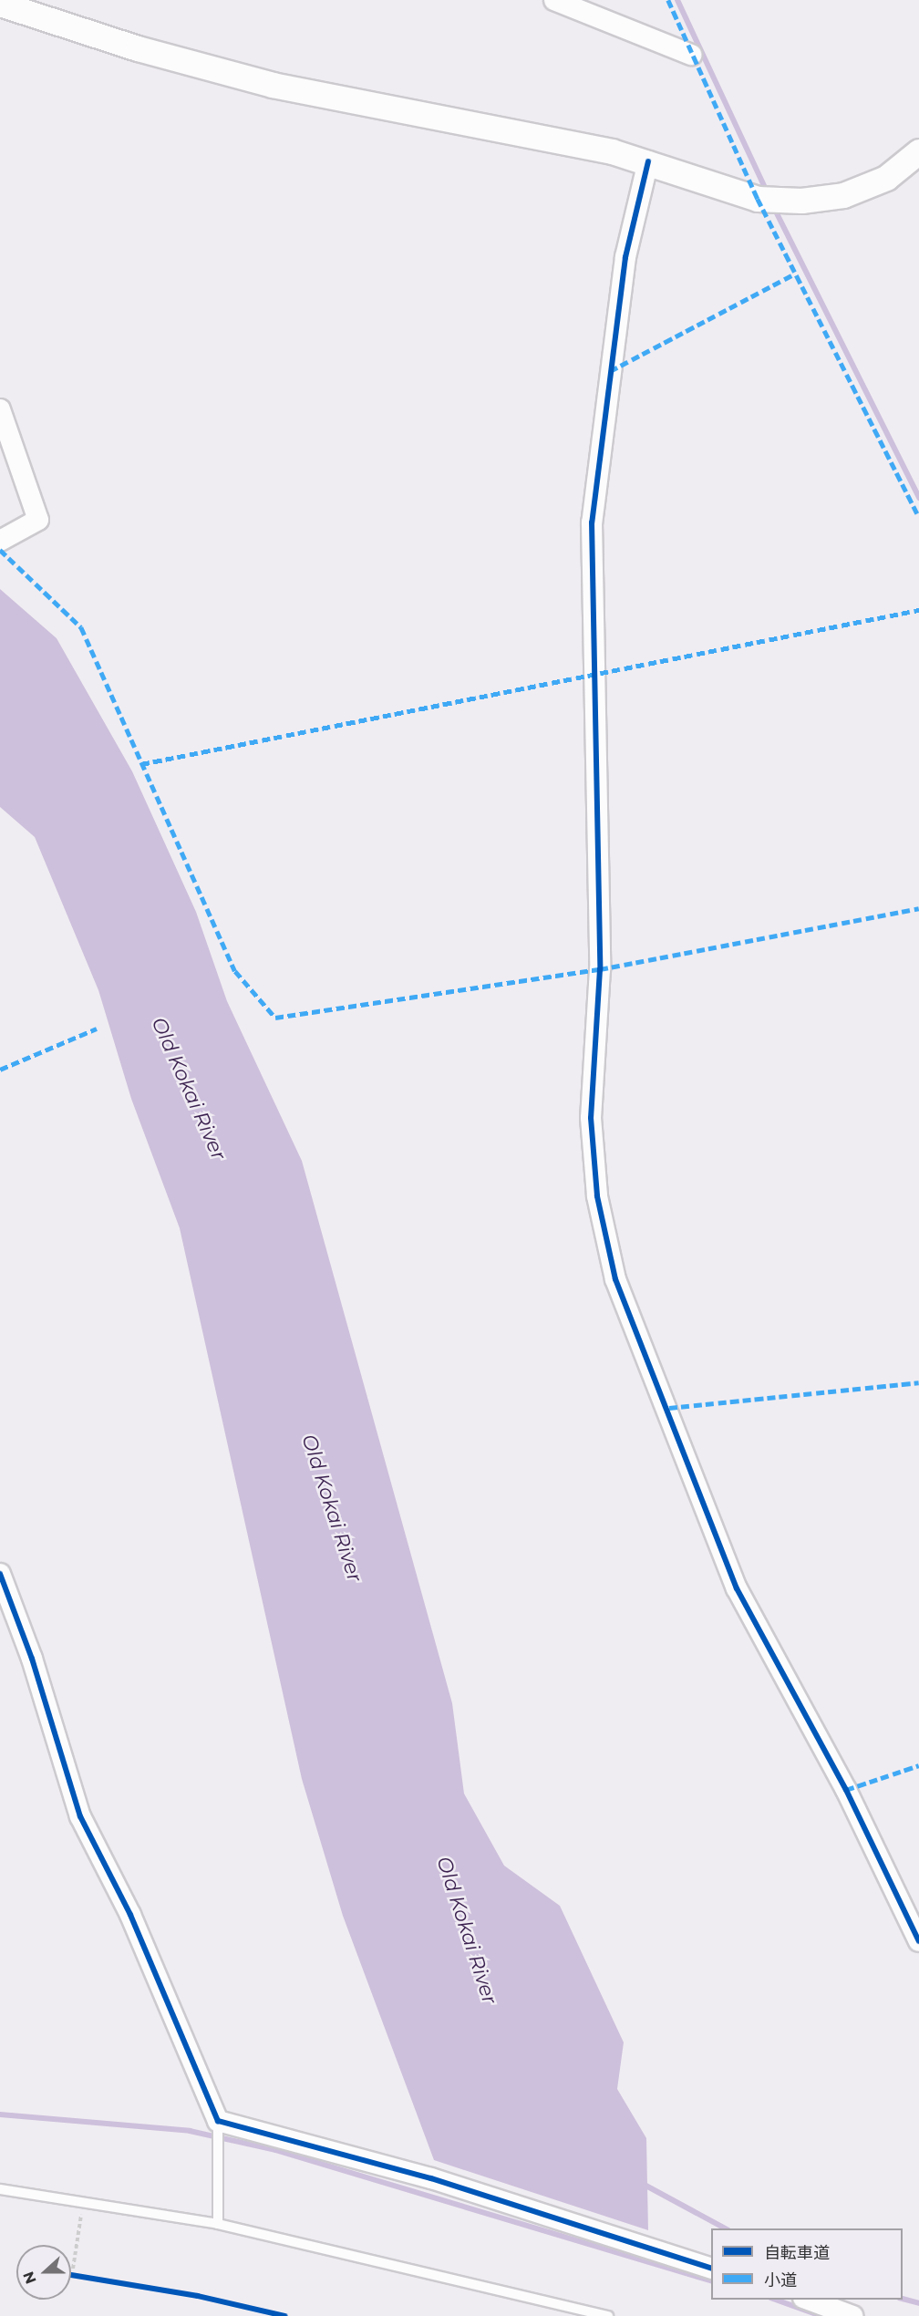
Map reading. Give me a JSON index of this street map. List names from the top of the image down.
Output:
{
  "water": ["Old Kokai River"],
  "legend": ["自転車道", "小道"],
  "north": "left"
}
